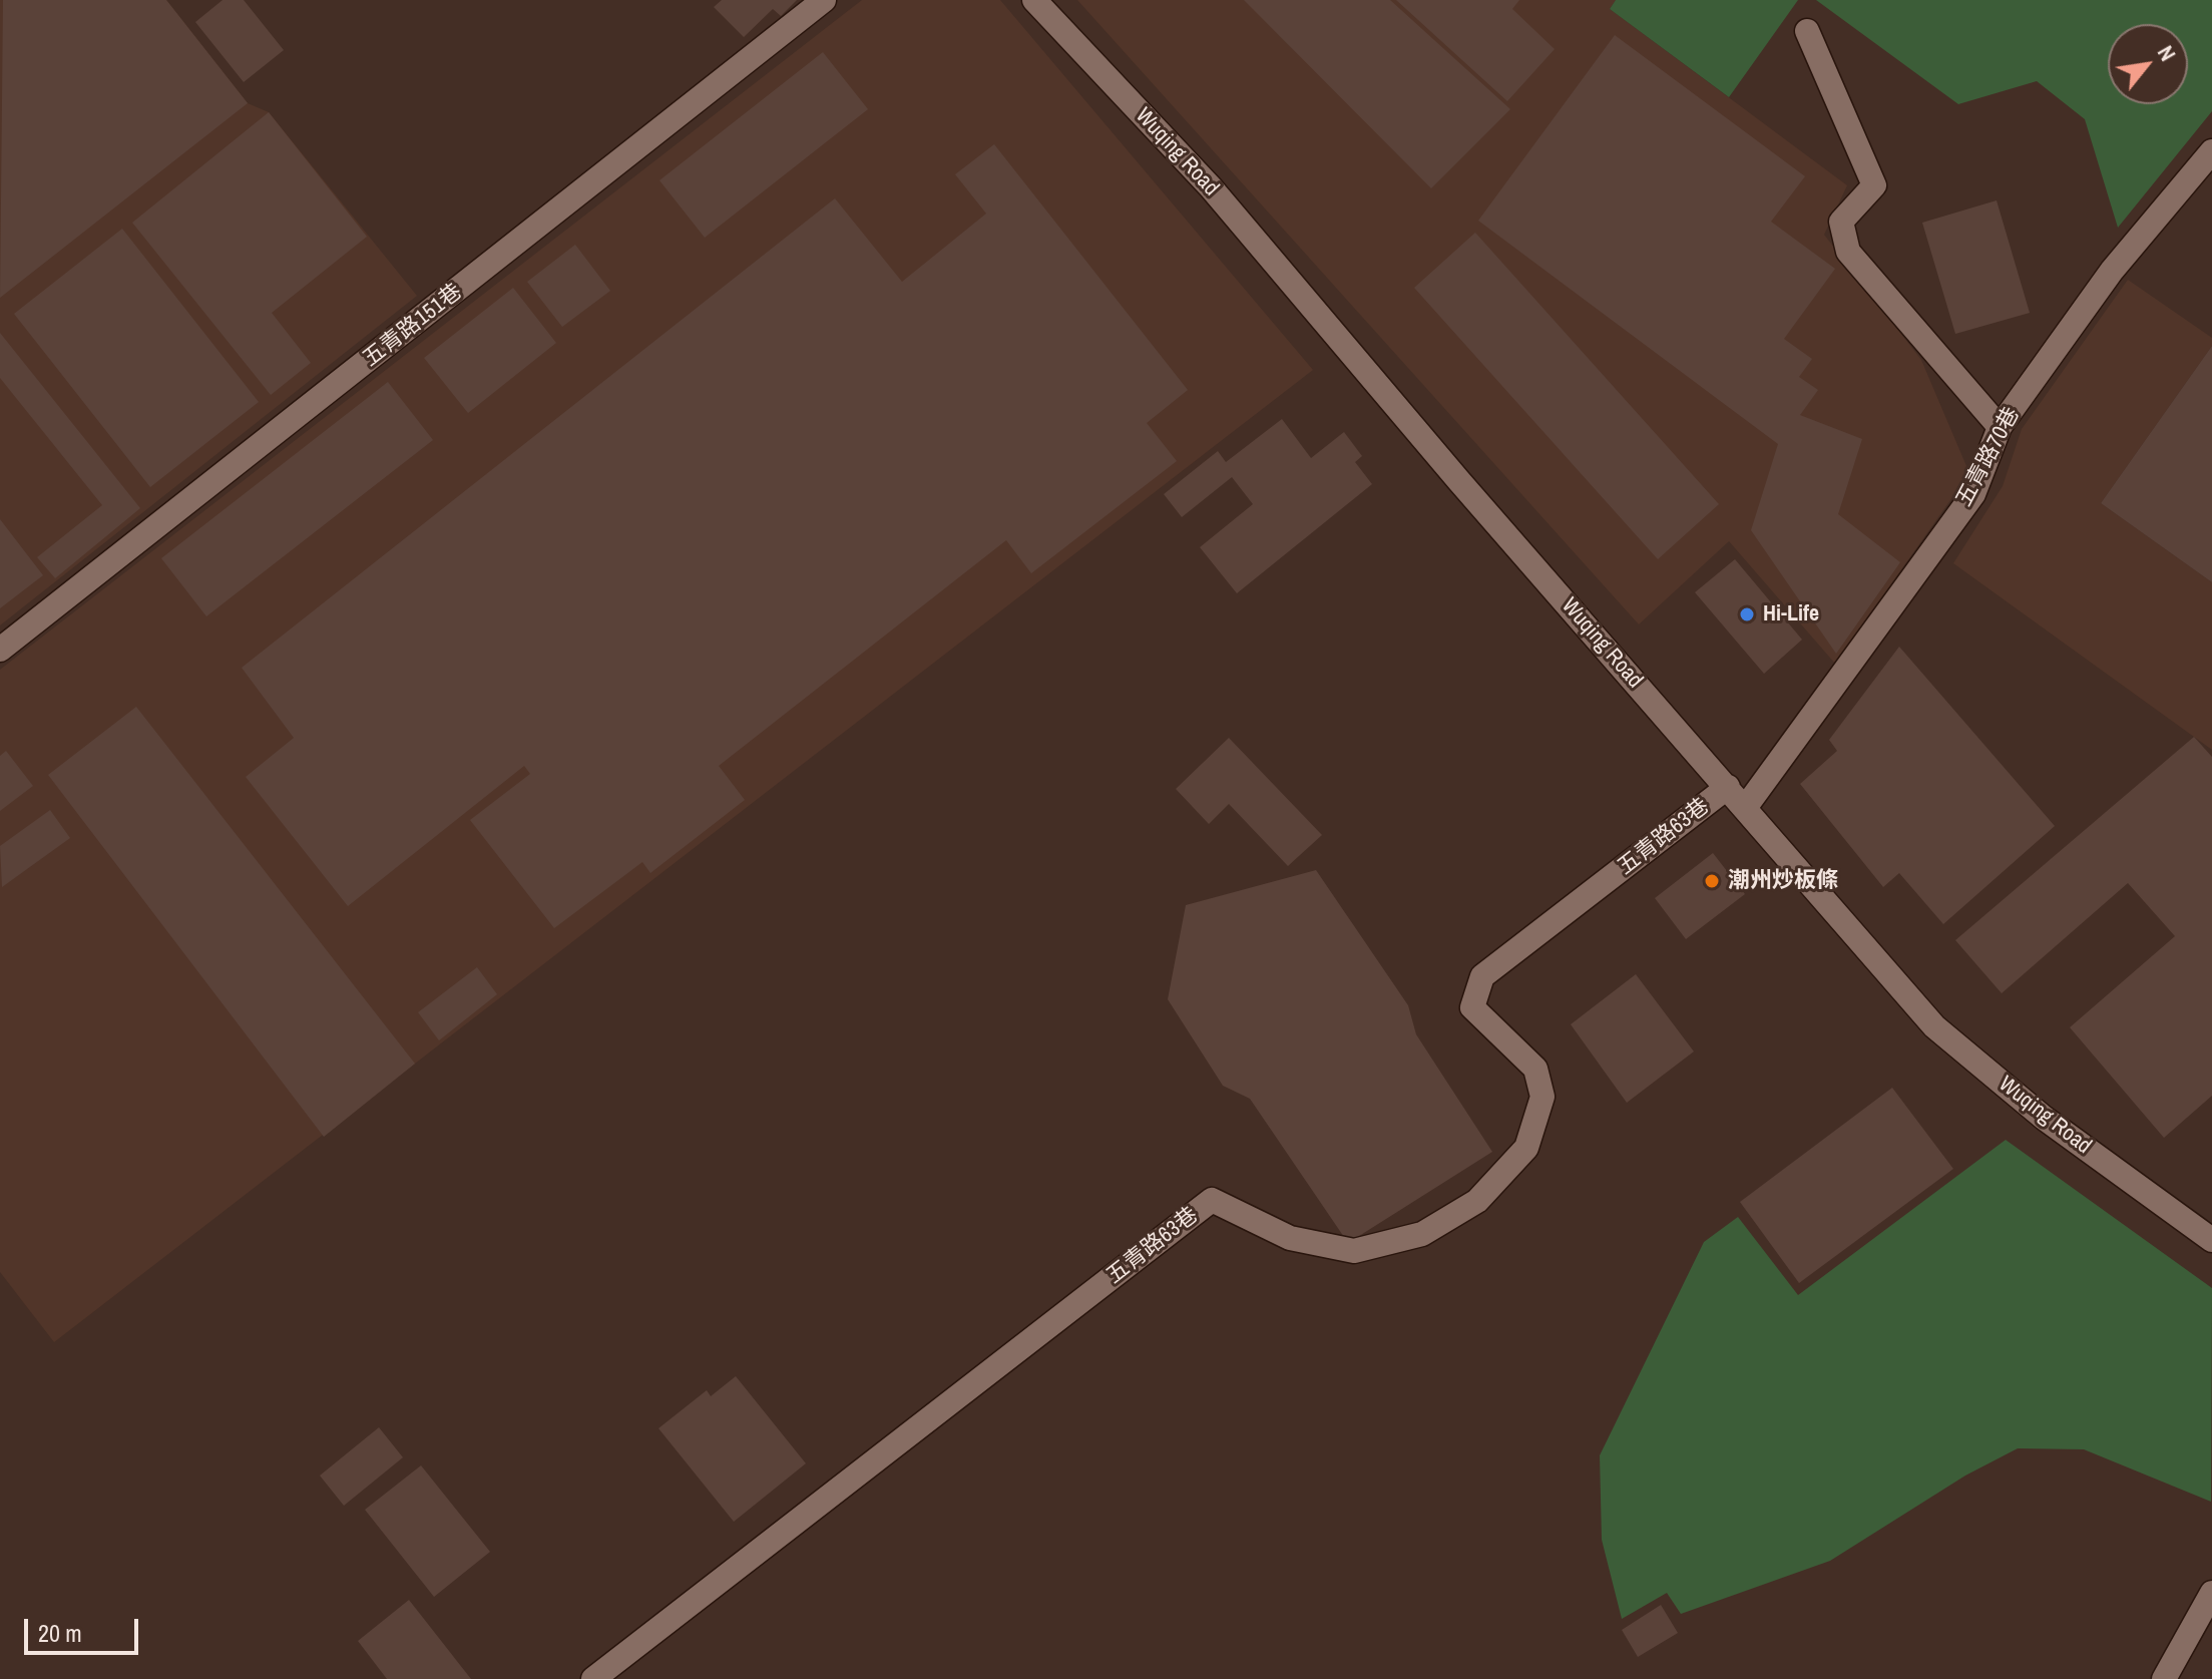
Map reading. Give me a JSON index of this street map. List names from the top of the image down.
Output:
{
  "streets": {
    "street": [
      "Wuqing Road",
      "五青路151巷",
      "五青路70巷",
      "五青路63巷"
    ]
  },
  "crossings": [
    ["Wuqing Road", "五青路70巷"],
    ["Wuqing Road", "五青路63巷"]
  ],
  "places": ["Hi-Life", "潮州炒板條"],
  "scale_bar": "20 m",
  "north": "top right"
}
